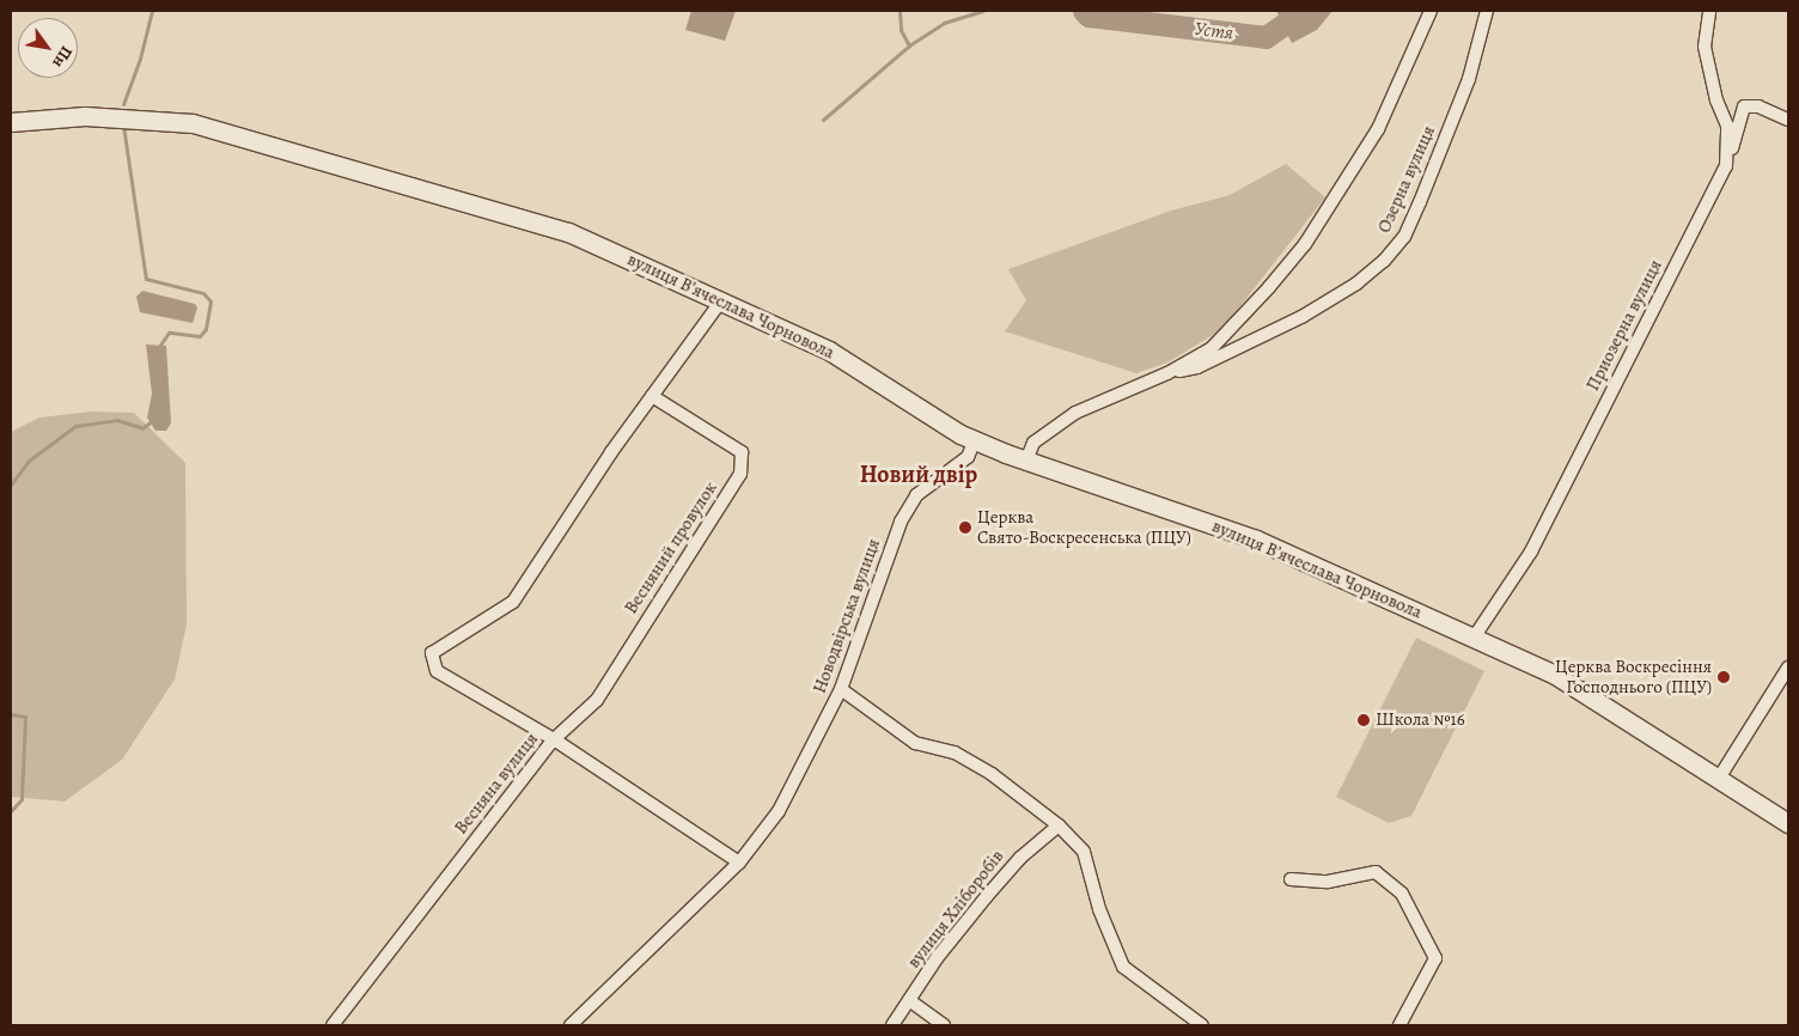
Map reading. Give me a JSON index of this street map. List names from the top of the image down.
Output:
{
  "streets": {
    "main road": ["вулиця Вʼячеслава Чорновола"],
    "street": [
      "Озерна вулиця",
      "Приозерна вулиця",
      "Весняний провулок",
      "Новодвірська вулиця",
      "Весняна вулиця",
      "вулиця Хліборобів"
    ]
  },
  "crossings": [
    ["вулиця Вʼячеслава Чорновола", "Приозерна вулиця"],
    ["вулиця Вʼячеслава Чорновола", "Новодвірська вулиця"],
    ["вулиця Вʼячеслава Чорновола", "Весняна вулиця"],
    ["Весняний провулок", "Весняна вулиця"]
  ],
  "districts": ["Новий двір"],
  "water": ["Устя"],
  "places": ["Церква Свято-Воскресенська (ПЦУ)", "Церква Воскресіння Господнього (ПЦУ)", "Школа №16"],
  "north": "bottom right"
}
